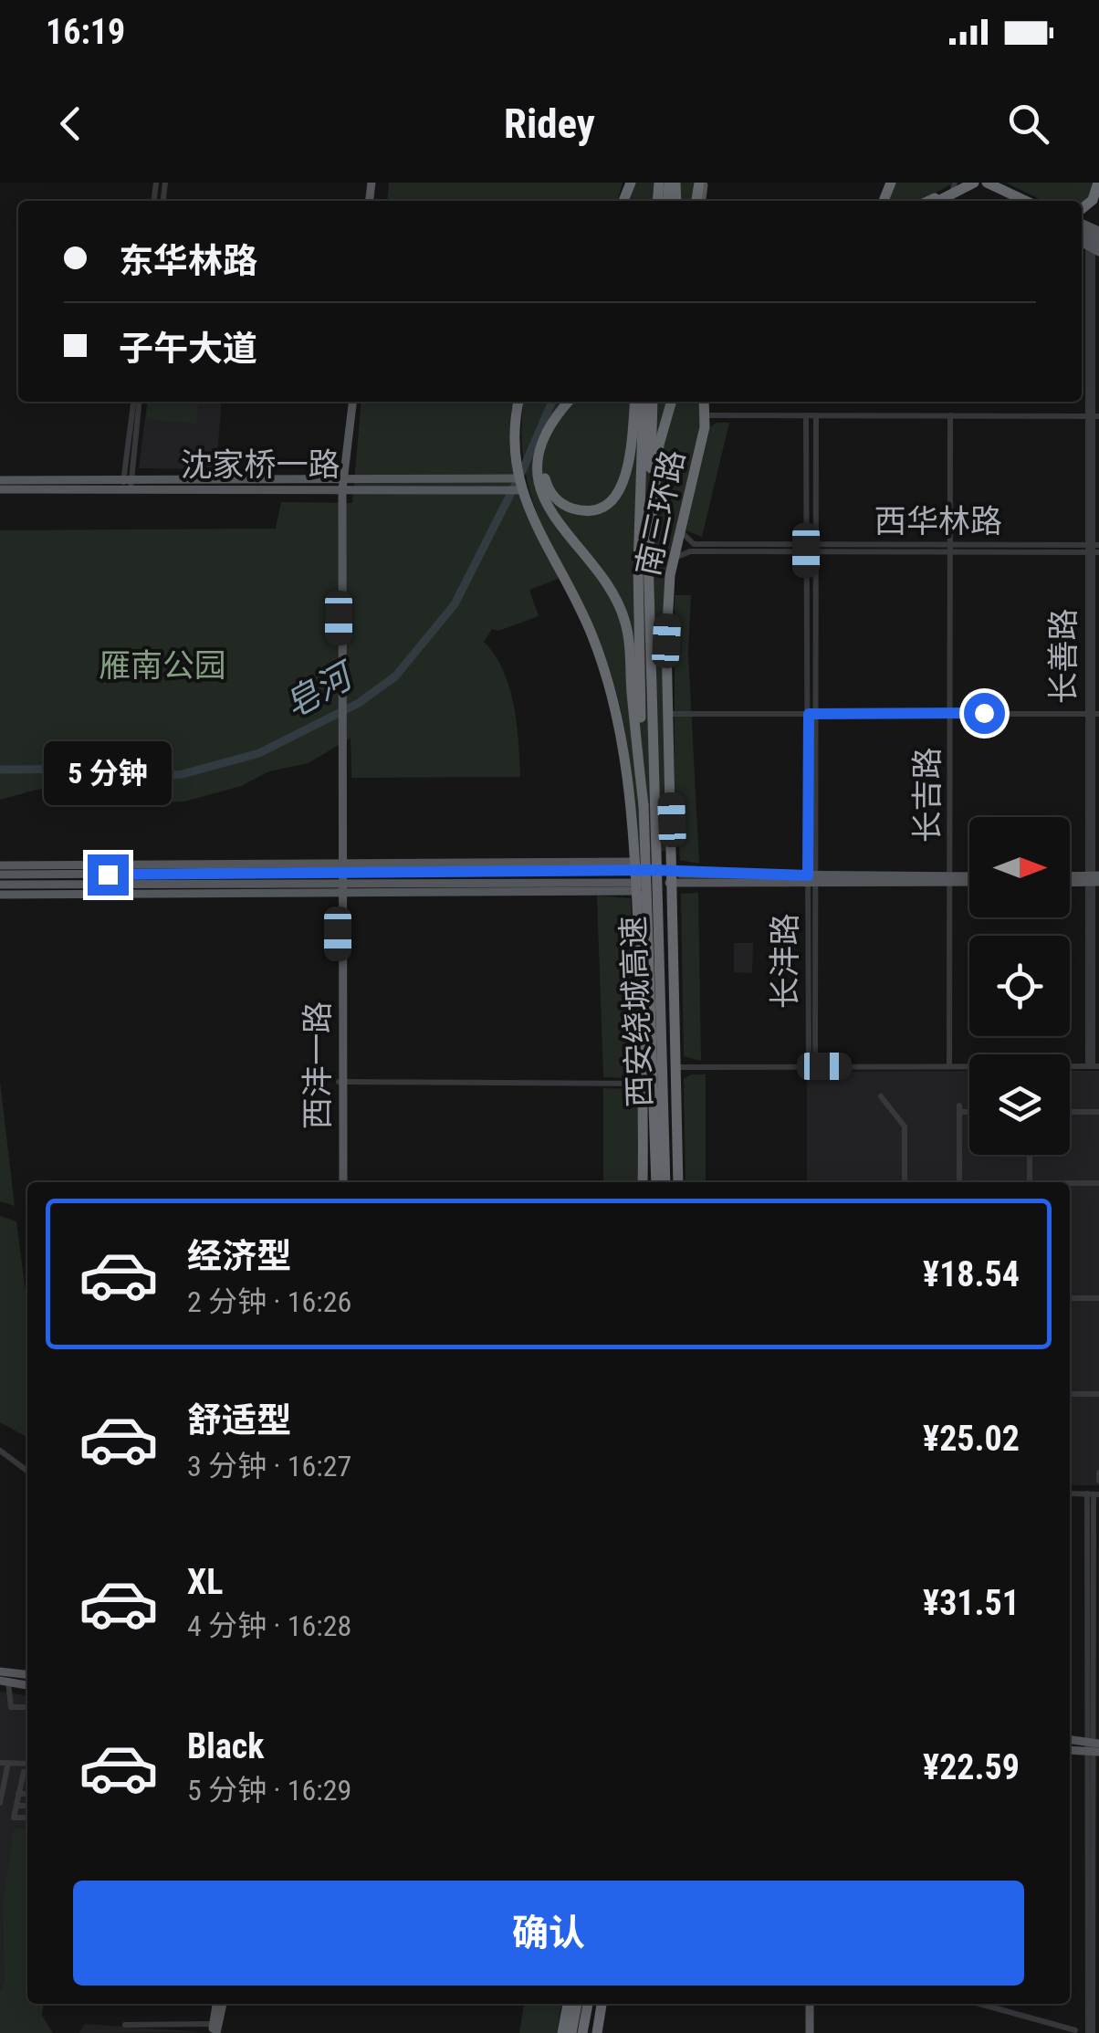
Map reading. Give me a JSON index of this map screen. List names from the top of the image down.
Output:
{
  "streets": {
    "highway": ["南三环路", "西安绕城高速"],
    "main road": ["沈家桥一路", "西沣一路"],
    "street": [
      "西华林路",
      "长善路",
      "长吉路",
      "长沣路"
    ]
  },
  "crossings": [
    ["沈家桥一路", "西沣一路"],
    ["南三环路", "西华林路"],
    ["西华林路", "长善路"],
    ["西华林路", "长吉路"],
    ["西华林路", "长沣路"]
  ],
  "water": ["皂河"],
  "parks": ["雁南公园"],
  "north": "right",
  "page": {
    "status": "16:19",
    "header": "Ridey",
    "banner": ["东华林路", "子午大道"],
    "bubble": "5 分钟",
    "list": [
      {
        "name": "经济型",
        "note": "2 分钟 · 16:26",
        "value": "¥18.54"
      },
      {
        "name": "舒适型",
        "note": "3 分钟 · 16:27",
        "value": "¥25.02"
      },
      {
        "name": "XL",
        "note": "4 分钟 · 16:28",
        "value": "¥31.51"
      },
      {
        "name": "Black",
        "note": "5 分钟 · 16:29",
        "value": "¥22.59"
      }
    ],
    "buttons": "确认"
  }
}
